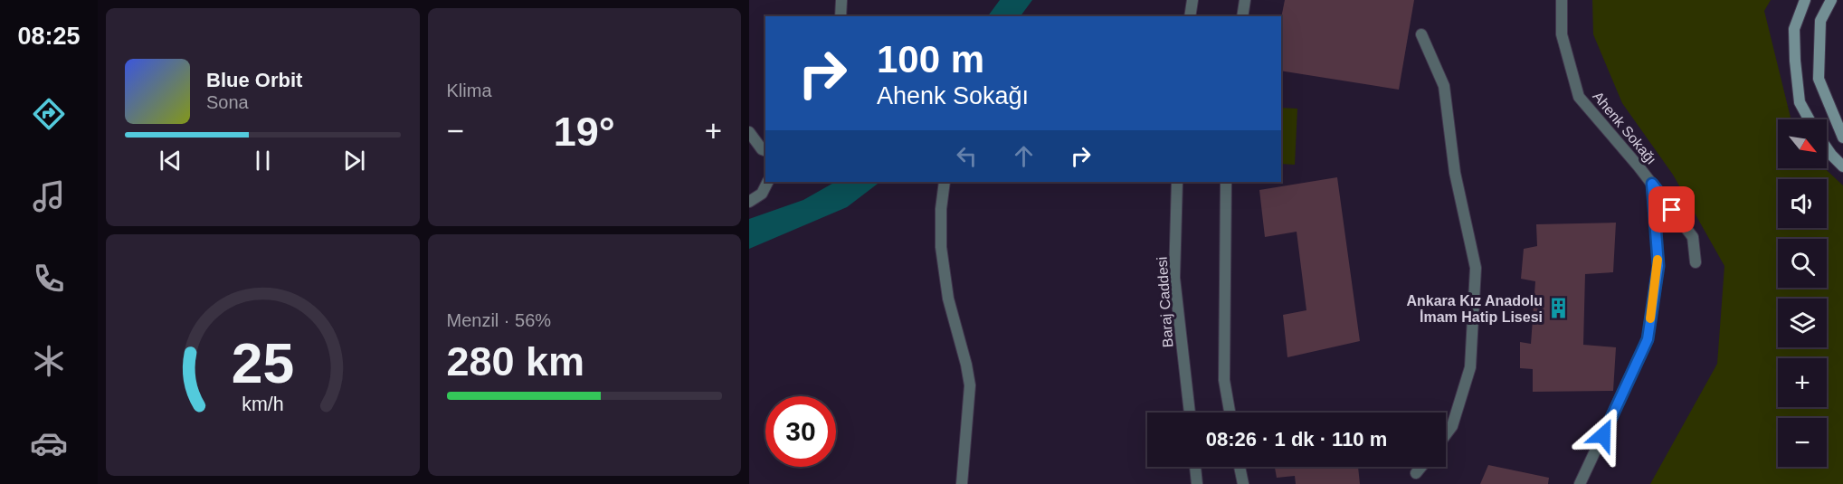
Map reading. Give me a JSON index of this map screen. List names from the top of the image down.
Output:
{
  "streets": {
    "street": ["Ahenk Sokağı", "Baraj Caddesi"]
  },
  "places": {
    "building": ["Ankara Kız Anadolu İmam Hatip Lisesi"]
  },
  "north": "bottom right",
  "page": {
    "tabs": "08:25",
    "tile": [
      "Klima",
      ["Menzil · 56%", "280 km"]
    ],
    "turn": ["100 m", "Ahenk Sokağı"],
    "song": ["Blue Orbit", "Sona"],
    "heat": ["−", "19°", "+"],
    "map_buttons": ["+", "−"],
    "limit": "30",
    "trip": "08:26 · 1 dk · 110 m",
    "gauge": ["25", "km/h"]
  }
}
